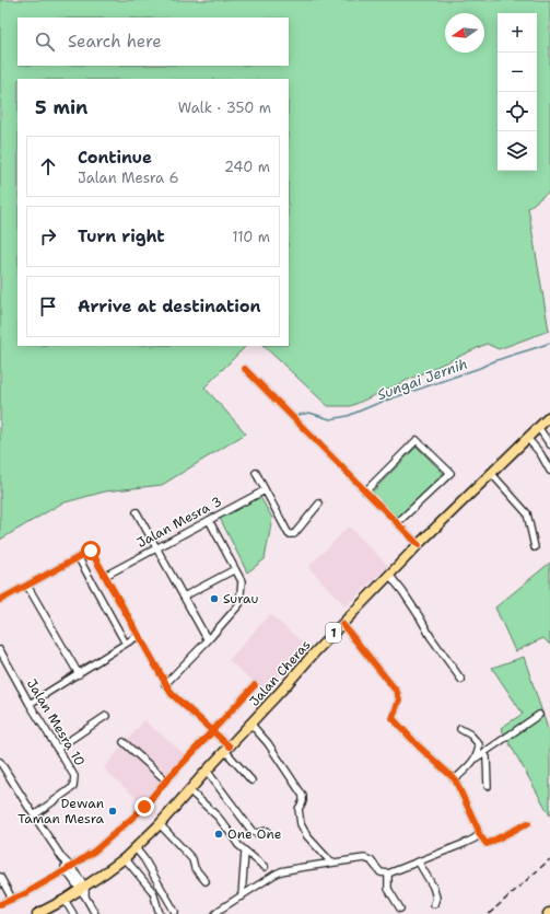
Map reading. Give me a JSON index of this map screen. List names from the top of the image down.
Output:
{
  "streets": {
    "main road": ["1", "Jalan Cheras"],
    "street": ["Jalan Mesra 3", "Jalan Mesra 10"]
  },
  "water": ["Sungai Jernih"],
  "places": ["Surau", "Dewan Taman Mesra", "One One"],
  "north": "left",
  "page": {
    "map_buttons": ["+", "−"],
    "search": "Search here",
    "heading": ["5 min", "Walk · 350 m"],
    "list": [
      ["Continue", "Jalan Mesra 6", "240 m"],
      ["Turn right", "110 m"],
      "Arrive at destination"
    ]
  }
}
